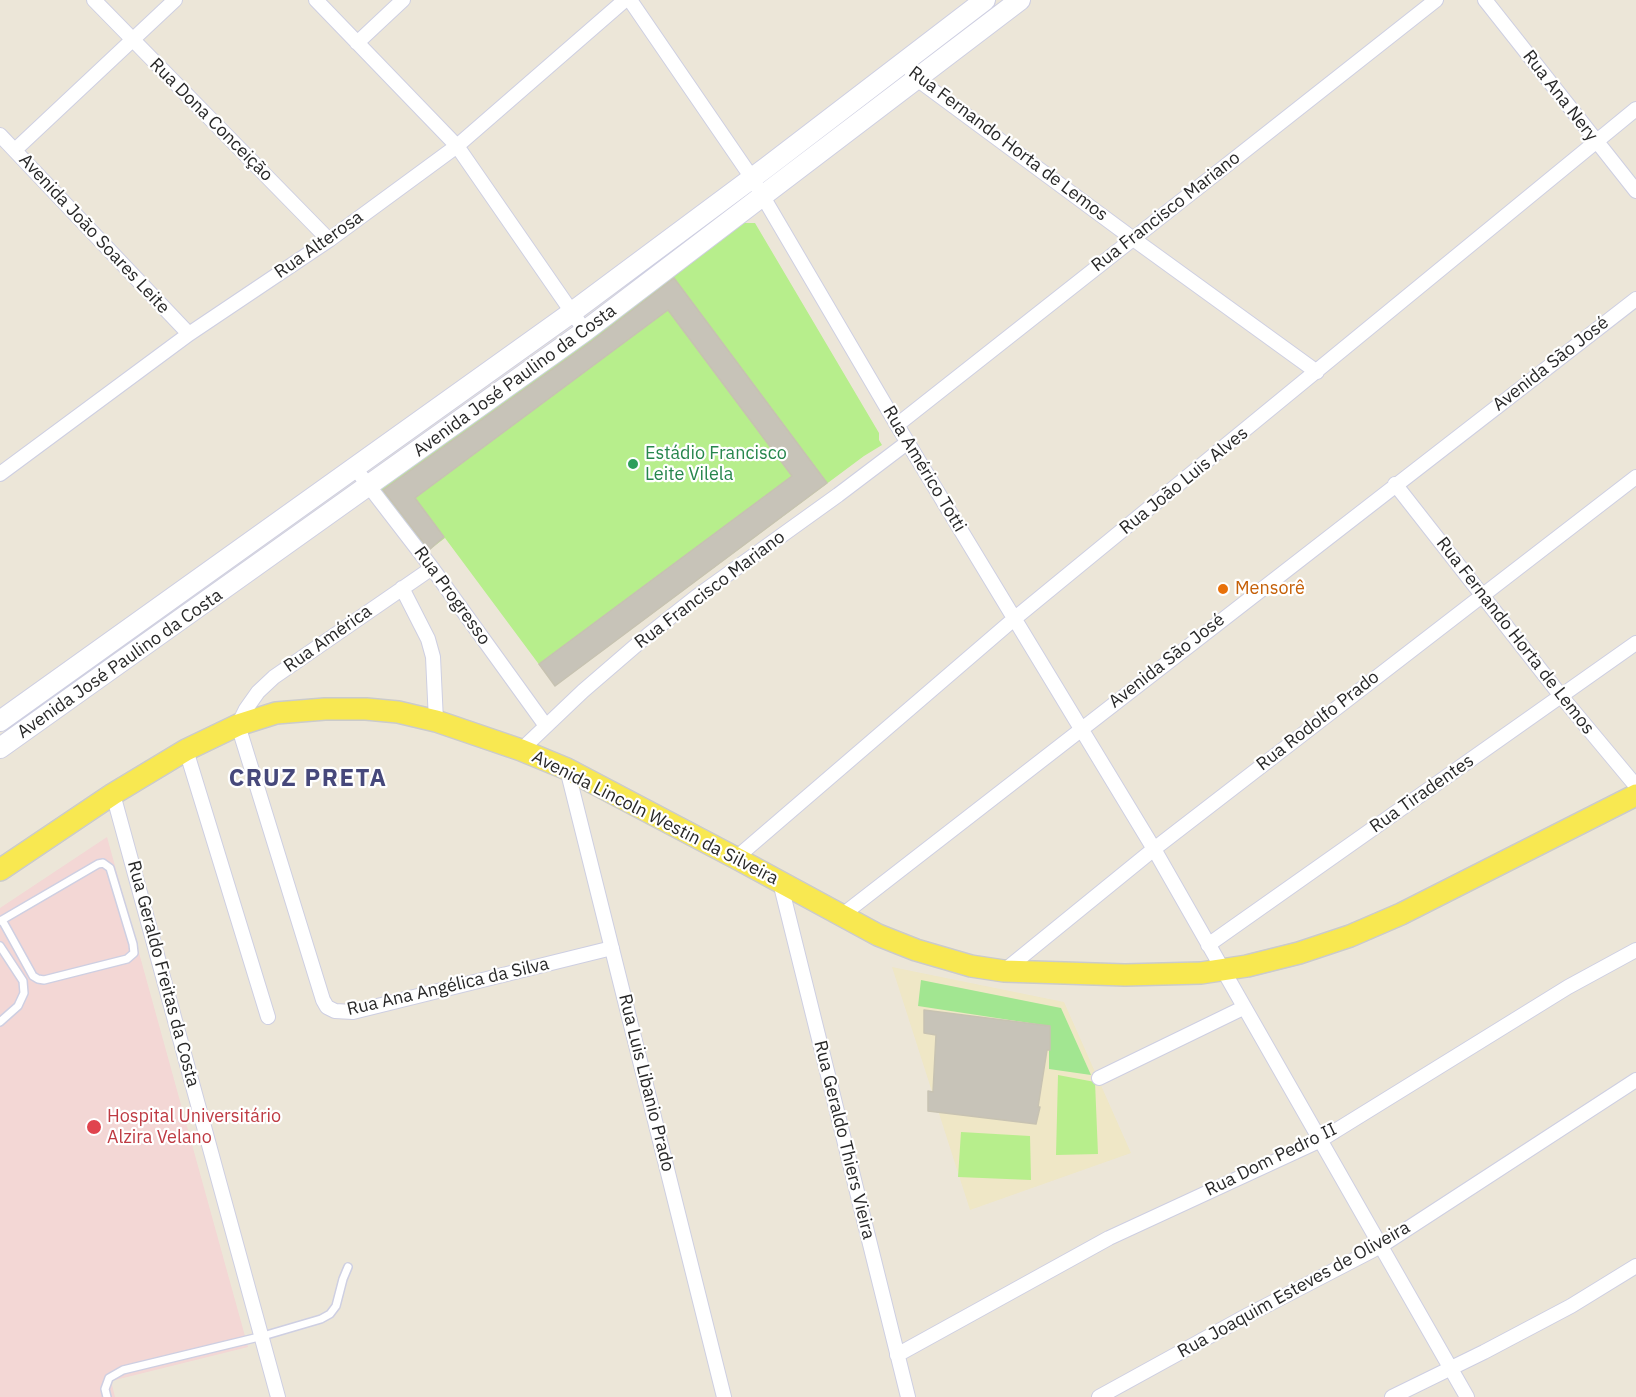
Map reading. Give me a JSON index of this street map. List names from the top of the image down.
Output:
{
  "streets": {
    "main road": ["Avenida José Paulino da Costa", "Avenida Lincoln Westin da Silveira"],
    "street": [
      "Rua Ana Nery",
      "Rua Dona Conceição",
      "Rua Fernando Horta de Lemos",
      "Rua Francisco Mariano",
      "Avenida João Soares Leite",
      "Rua Alterosa",
      "Avenida São José",
      "Rua Américo Totti",
      "Rua João Luis Alves",
      "Rua Progresso",
      "Rua América",
      "Rua Rodolfo Prado",
      "Rua Tiradentes",
      "Rua Geraldo Freitas da Costa",
      "Rua Ana Angélica da Silva",
      "Rua Luis Libanio Prado",
      "Rua Geraldo Thiers Vieira",
      "Rua Dom Pedro II",
      "Rua Joaquim Esteves de Oliveira"
    ]
  },
  "crossings": [
    ["Rua Ana Nery", "Rua João Luis Alves"],
    ["Rua Dona Conceição", "Rua Alterosa"],
    ["Rua Fernando Horta de Lemos", "Rua Francisco Mariano"],
    ["Rua Fernando Horta de Lemos", "Avenida São José"],
    ["Rua Fernando Horta de Lemos", "Avenida José Paulino da Costa"],
    ["Rua Fernando Horta de Lemos", "Rua João Luis Alves"],
    ["Rua Fernando Horta de Lemos", "Rua Rodolfo Prado"],
    ["Rua Fernando Horta de Lemos", "Rua Tiradentes"],
    ["Rua Francisco Mariano", "Rua Américo Totti"],
    ["Rua Francisco Mariano", "Rua Progresso"],
    ["Rua Francisco Mariano", "Avenida Lincoln Westin da Silveira"],
    ["Avenida João Soares Leite", "Rua Alterosa"],
    ["Avenida São José", "Rua Américo Totti"],
    ["Avenida São José", "Avenida Lincoln Westin da Silveira"],
    ["Avenida José Paulino da Costa", "Rua Américo Totti"],
    ["Avenida José Paulino da Costa", "Rua Progresso"],
    ["Rua Américo Totti", "Rua João Luis Alves"],
    ["Rua Américo Totti", "Rua Rodolfo Prado"],
    ["Rua Américo Totti", "Rua Tiradentes"],
    ["Rua Américo Totti", "Avenida Lincoln Westin da Silveira"],
    ["Rua João Luis Alves", "Avenida Lincoln Westin da Silveira"],
    ["Rua Progresso", "Rua América"],
    ["Rua América", "Avenida Lincoln Westin da Silveira"],
    ["Rua América", "Rua Ana Angélica da Silva"],
    ["Rua Rodolfo Prado", "Avenida Lincoln Westin da Silveira"],
    ["Avenida Lincoln Westin da Silveira", "Rua Geraldo Freitas da Costa"],
    ["Avenida Lincoln Westin da Silveira", "Rua Ana Angélica da Silva"],
    ["Avenida Lincoln Westin da Silveira", "Rua Luis Libanio Prado"],
    ["Avenida Lincoln Westin da Silveira", "Rua Geraldo Thiers Vieira"],
    ["Rua Ana Angélica da Silva", "Rua Luis Libanio Prado"],
    ["Rua Geraldo Thiers Vieira", "Rua Dom Pedro II"]
  ],
  "districts": ["CRUZ PRETA"],
  "places": ["Estádio Francisco Leite Vilela", "Mensorê", "Hospital Universitário Alzira Velano"]
}
